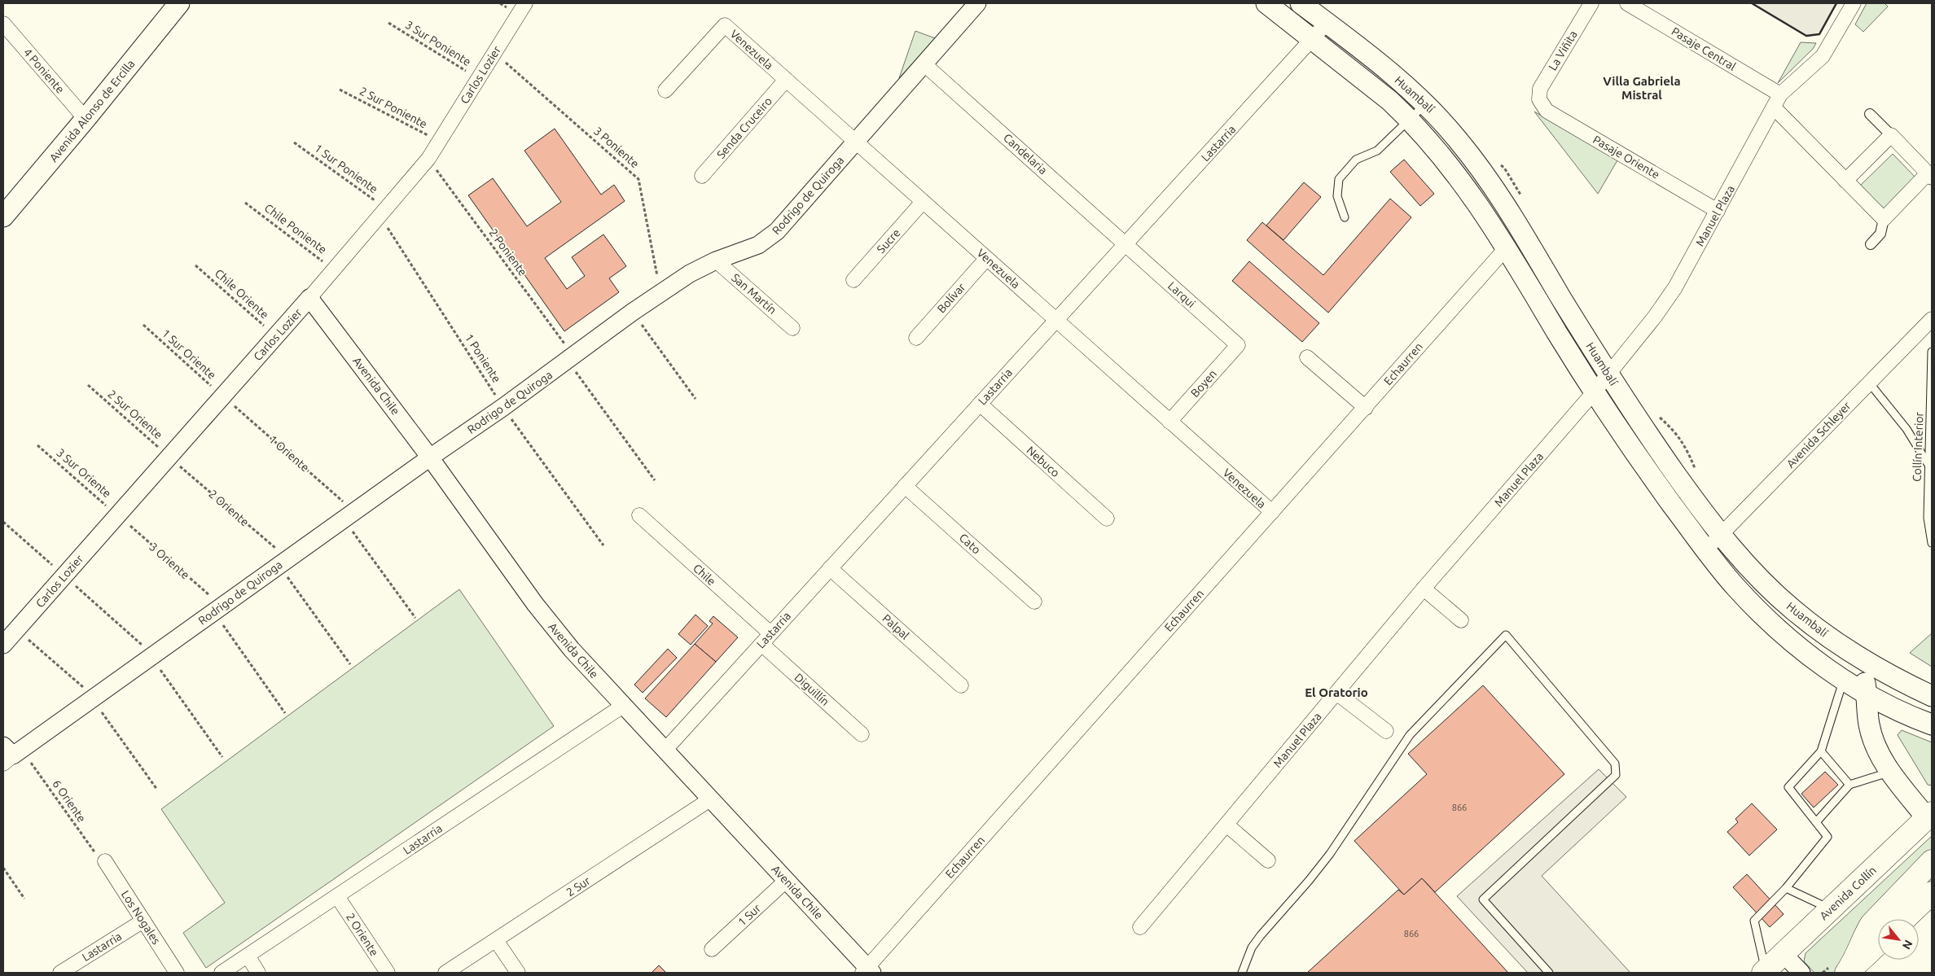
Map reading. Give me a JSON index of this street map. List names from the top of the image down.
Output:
{
  "streets": {
    "main road": ["Huambalí", "Avenida Alonso de Ercilla", "Avenida Collín"],
    "street": [
      "Pasaje Central",
      "Venezuela",
      "La Viñita",
      "4 Poniente",
      "Carlos Lozier",
      "Senda Cruceiro",
      "Lastarria",
      "Candelaria",
      "Pasaje Oriente",
      "Rodrigo de Quiroga",
      "Manuel Plaza",
      "Sucre",
      "San Martín",
      "Larqui",
      "Bolívar",
      "Echaurren",
      "Boyen",
      "Avenida Chile",
      "Avenida Schleyer",
      "Nebuco",
      "2 Oriente",
      "Cato",
      "Chile",
      "Palpal",
      "Diguillín",
      "2 Sur",
      "1 Sur",
      "Los Nogales"
    ],
    "lane": ["Collín Interior"],
    "path": [
      "3 Sur Poniente",
      "2 Sur Poniente",
      "3 Poniente",
      "1 Sur Poniente",
      "Chile Poniente",
      "2 Poniente",
      "Chile Oriente",
      "1 Sur Oriente",
      "1 Poniente",
      "2 Sur Oriente",
      "1 Oriente",
      "3 Sur Oriente",
      "3 Oriente",
      "6 Oriente"
    ]
  },
  "crossings": [
    ["3 Sur Poniente", "Carlos Lozier"],
    ["Pasaje Central", "Manuel Plaza"],
    ["Venezuela", "Senda Cruceiro"],
    ["Venezuela", "Lastarria"],
    ["Venezuela", "Rodrigo de Quiroga"],
    ["Venezuela", "Sucre"],
    ["Venezuela", "Bolívar"],
    ["Venezuela", "Echaurren"],
    ["Venezuela", "Boyen"],
    ["La Viñita", "Pasaje Oriente"],
    ["4 Poniente", "Avenida Alonso de Ercilla"],
    ["Carlos Lozier", "2 Sur Poniente"],
    ["Carlos Lozier", "3 Poniente"],
    ["Carlos Lozier", "1 Sur Poniente"],
    ["Carlos Lozier", "Chile Poniente"],
    ["Carlos Lozier", "2 Poniente"],
    ["Carlos Lozier", "Chile Oriente"],
    ["Carlos Lozier", "1 Sur Oriente"],
    ["Carlos Lozier", "1 Poniente"],
    ["Carlos Lozier", "Avenida Chile"],
    ["Carlos Lozier", "2 Sur Oriente"],
    ["Carlos Lozier", "1 Oriente"],
    ["Carlos Lozier", "3 Sur Oriente"],
    ["Carlos Lozier", "2 Oriente"],
    ["Carlos Lozier", "3 Oriente"],
    ["Huambalí", "Lastarria"],
    ["Huambalí", "Manuel Plaza"],
    ["Huambalí", "Echaurren"],
    ["Huambalí", "Avenida Schleyer"],
    ["Lastarria", "Candelaria"],
    ["Lastarria", "Larqui"],
    ["Lastarria", "Avenida Chile"],
    ["Lastarria", "Nebuco"],
    ["Lastarria", "2 Oriente"],
    ["Lastarria", "Cato"],
    ["Lastarria", "Chile"],
    ["Lastarria", "Palpal"],
    ["Lastarria", "Diguillín"],
    ["Lastarria", "Los Nogales"],
    ["3 Poniente", "Rodrigo de Quiroga"],
    ["Candelaria", "Rodrigo de Quiroga"],
    ["Candelaria", "Larqui"],
    ["Pasaje Oriente", "Manuel Plaza"],
    ["1 Sur Poniente", "1 Poniente"],
    ["Rodrigo de Quiroga", "2 Poniente"],
    ["Rodrigo de Quiroga", "San Martín"],
    ["Rodrigo de Quiroga", "1 Poniente"],
    ["Rodrigo de Quiroga", "Avenida Chile"],
    ["Rodrigo de Quiroga", "1 Oriente"],
    ["Rodrigo de Quiroga", "2 Oriente"],
    ["Rodrigo de Quiroga", "3 Oriente"],
    ["Rodrigo de Quiroga", "6 Oriente"],
    ["Larqui", "Boyen"],
    ["1 Sur Oriente", "1 Oriente"],
    ["Echaurren", "Avenida Chile"],
    ["Avenida Chile", "2 Sur"],
    ["Avenida Chile", "1 Sur"],
    ["2 Sur Oriente", "2 Oriente"],
    ["3 Sur Oriente", "3 Oriente"],
    ["Chile", "Diguillín"],
    ["6 Oriente", "Los Nogales"]
  ],
  "districts": ["Villa Gabriela Mistral", "El Oratorio"],
  "house_numbers": ["866", "866"],
  "north": "bottom right"
}
